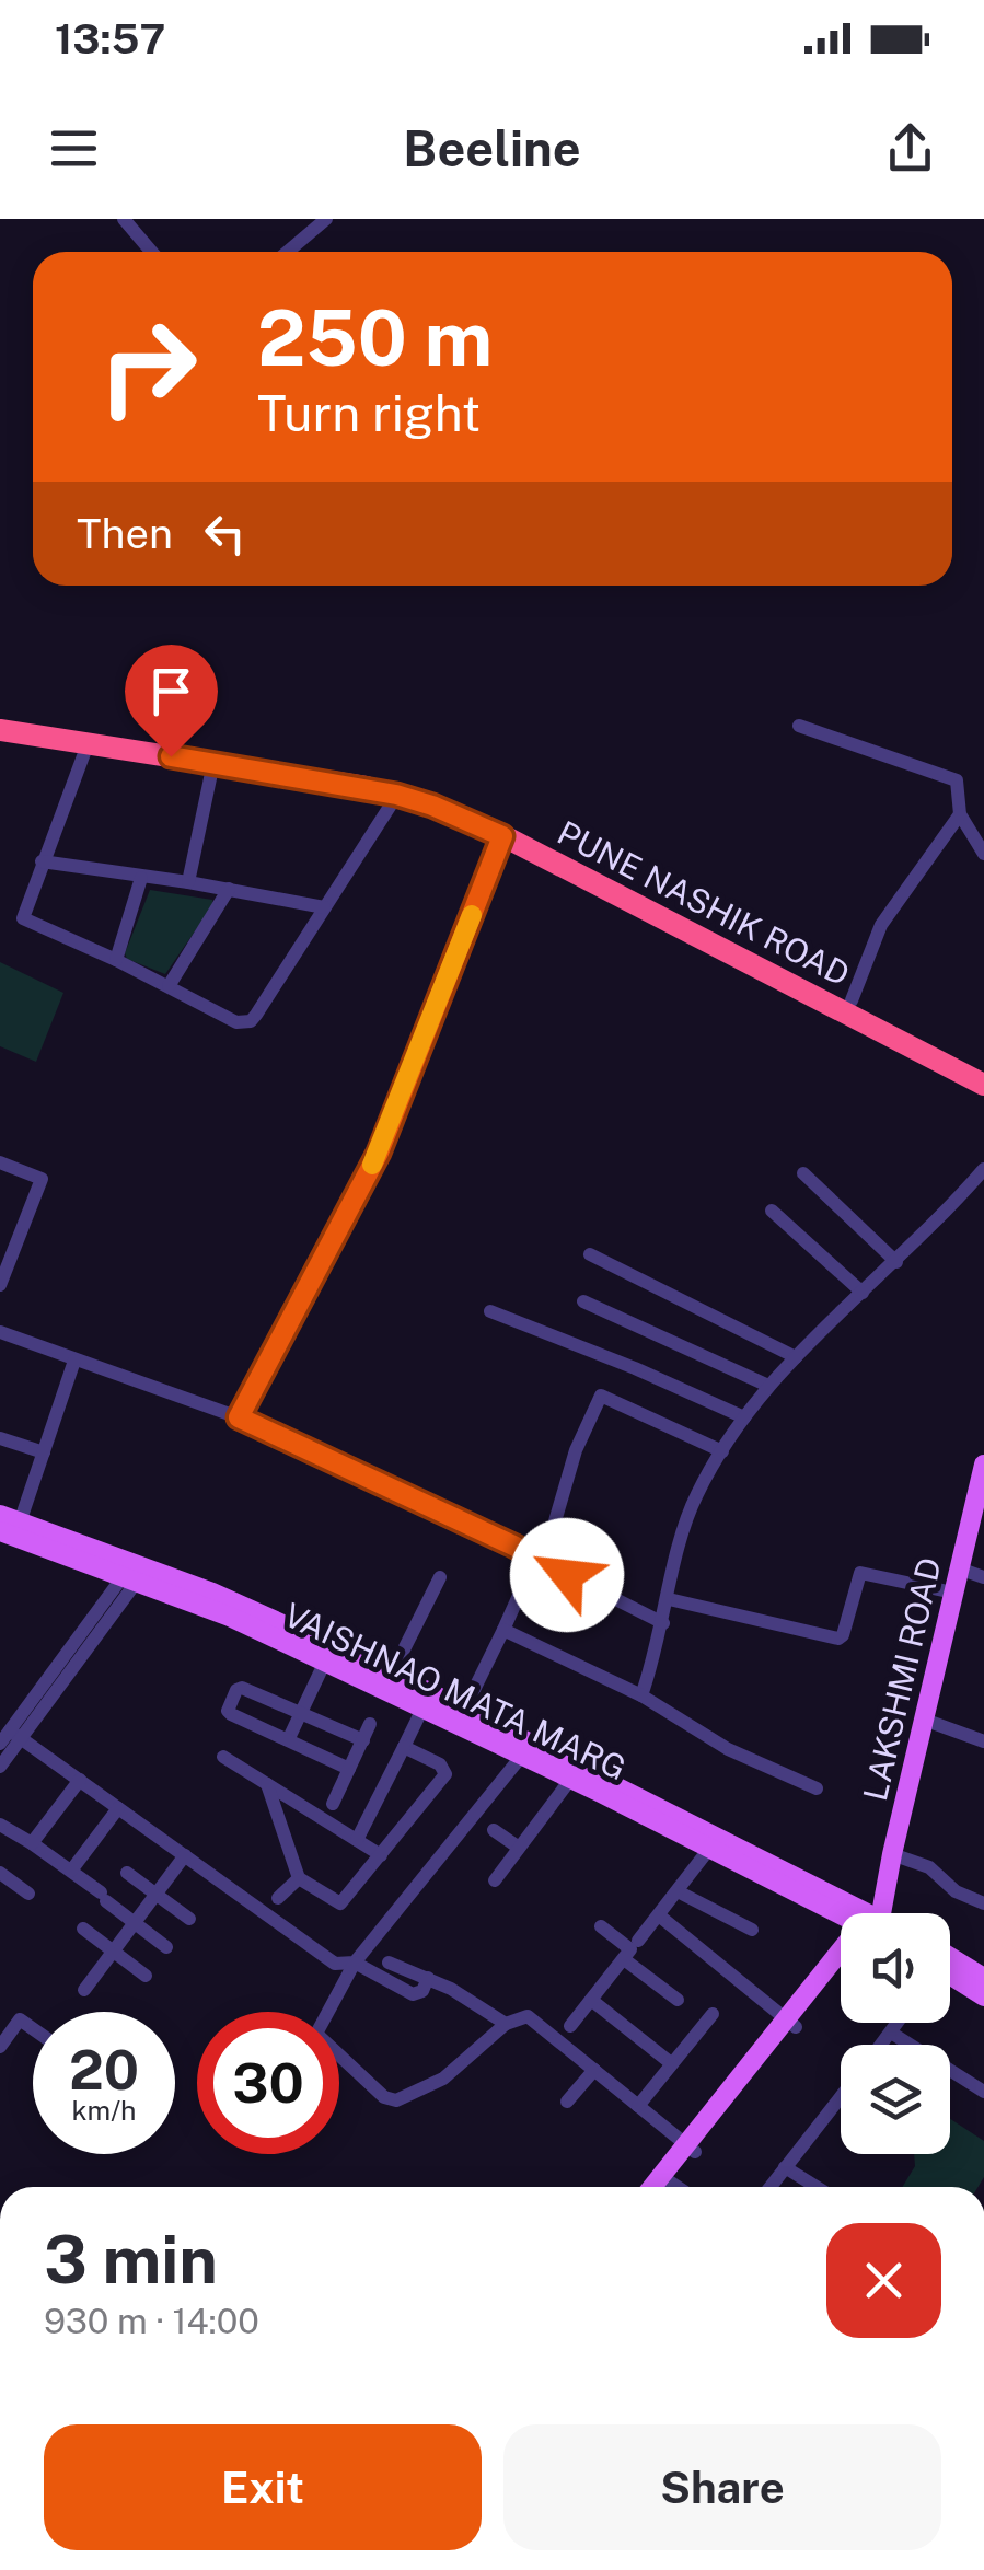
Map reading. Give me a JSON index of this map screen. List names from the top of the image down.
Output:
{
  "streets": {
    "highway": ["PUNE NASHIK ROAD"],
    "main road": ["LAKSHMI ROAD", "VAISHNAO MATA MARG"]
  },
  "page": {
    "status": "13:57",
    "header": "Beeline",
    "turn": ["250 m", "Turn right"],
    "then": "Then",
    "speed": "20 km/h",
    "limit": "30",
    "heading": ["3 min", "930 m · 14:00"],
    "buttons": ["Exit", "Share"]
  }
}
